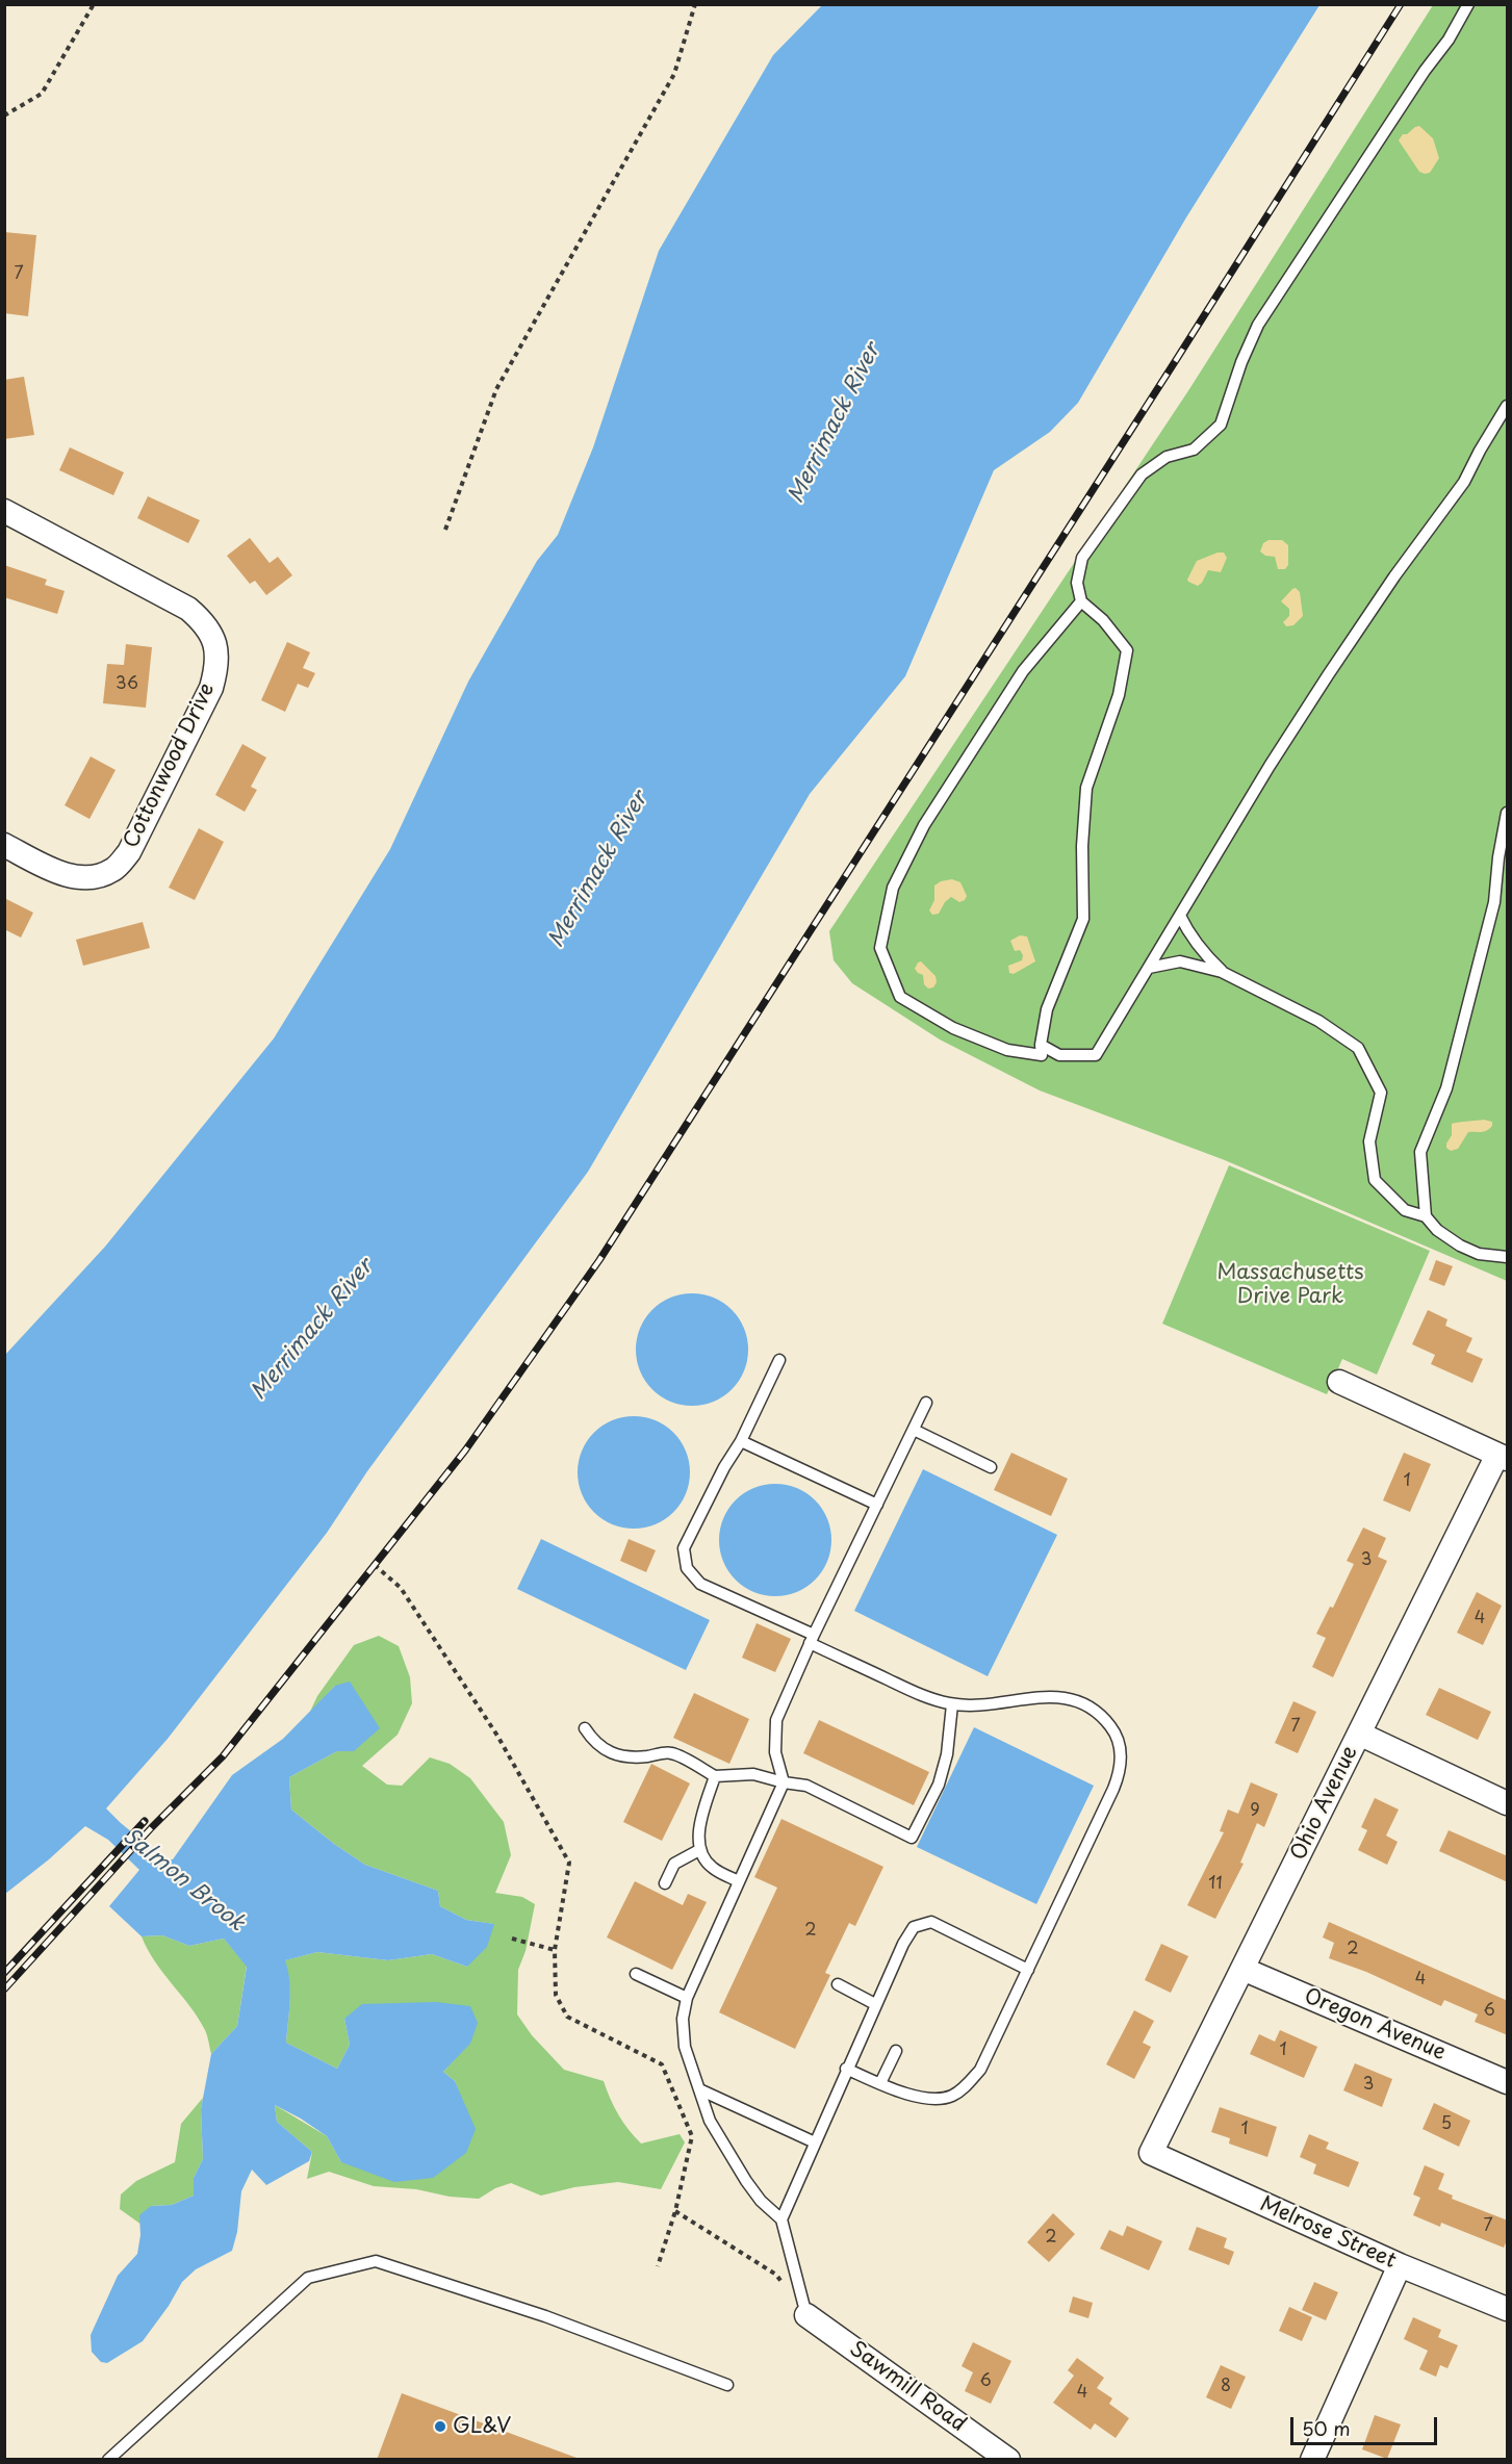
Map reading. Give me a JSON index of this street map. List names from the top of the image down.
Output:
{
  "streets": {
    "street": [
      "Cottonwood Drive",
      "Ohio Avenue",
      "Oregon Avenue",
      "Melrose Street",
      "Sawmill Road"
    ]
  },
  "crossings": [
    ["Ohio Avenue", "Oregon Avenue"],
    ["Ohio Avenue", "Melrose Street"]
  ],
  "water": ["Merrimack River", "Salmon Brook"],
  "parks": ["Massachusetts Drive Park"],
  "places": ["GL&V"],
  "house_numbers": [
    "7",
    "36",
    "1",
    "3",
    "4",
    "7",
    "9",
    "11",
    "2",
    "2",
    "4",
    "6",
    "1",
    "3",
    "5",
    "1",
    "7",
    "2",
    "6",
    "8",
    "4"
  ],
  "scale_bar": "50 m"
}
